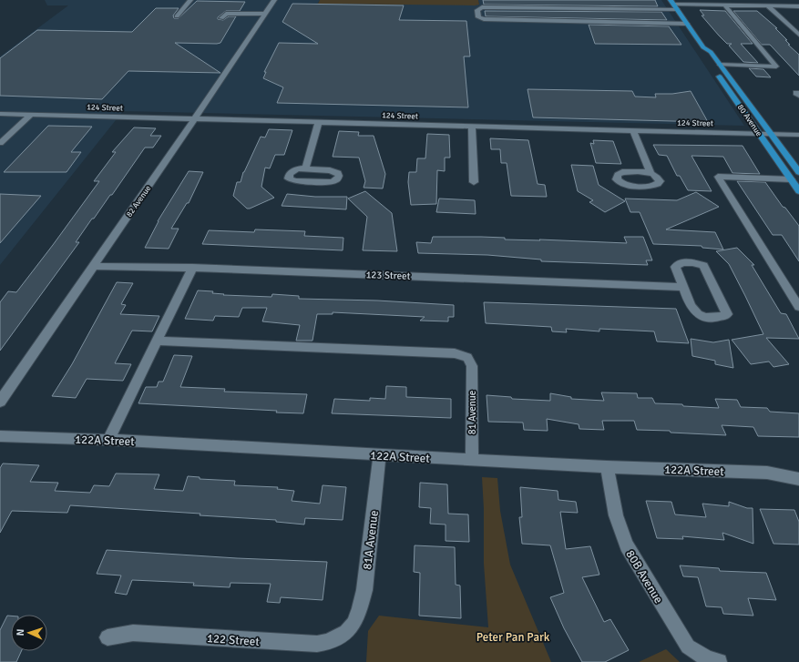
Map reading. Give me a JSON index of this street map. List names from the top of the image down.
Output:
{
  "streets": {
    "main road": ["80 Avenue"],
    "street": [
      "124 Street",
      "82 Avenue",
      "123 Street",
      "81 Avenue",
      "122A Street",
      "81A Avenue",
      "80B Avenue",
      "122 Street"
    ]
  },
  "crossings": [
    ["124 Street", "80 Avenue"],
    ["124 Street", "82 Avenue"],
    ["82 Avenue", "123 Street"],
    ["81 Avenue", "122A Street"],
    ["122A Street", "81A Avenue"],
    ["122A Street", "80B Avenue"],
    ["81A Avenue", "122 Street"]
  ],
  "parks": ["Peter Pan Park"],
  "north": "left"
}
